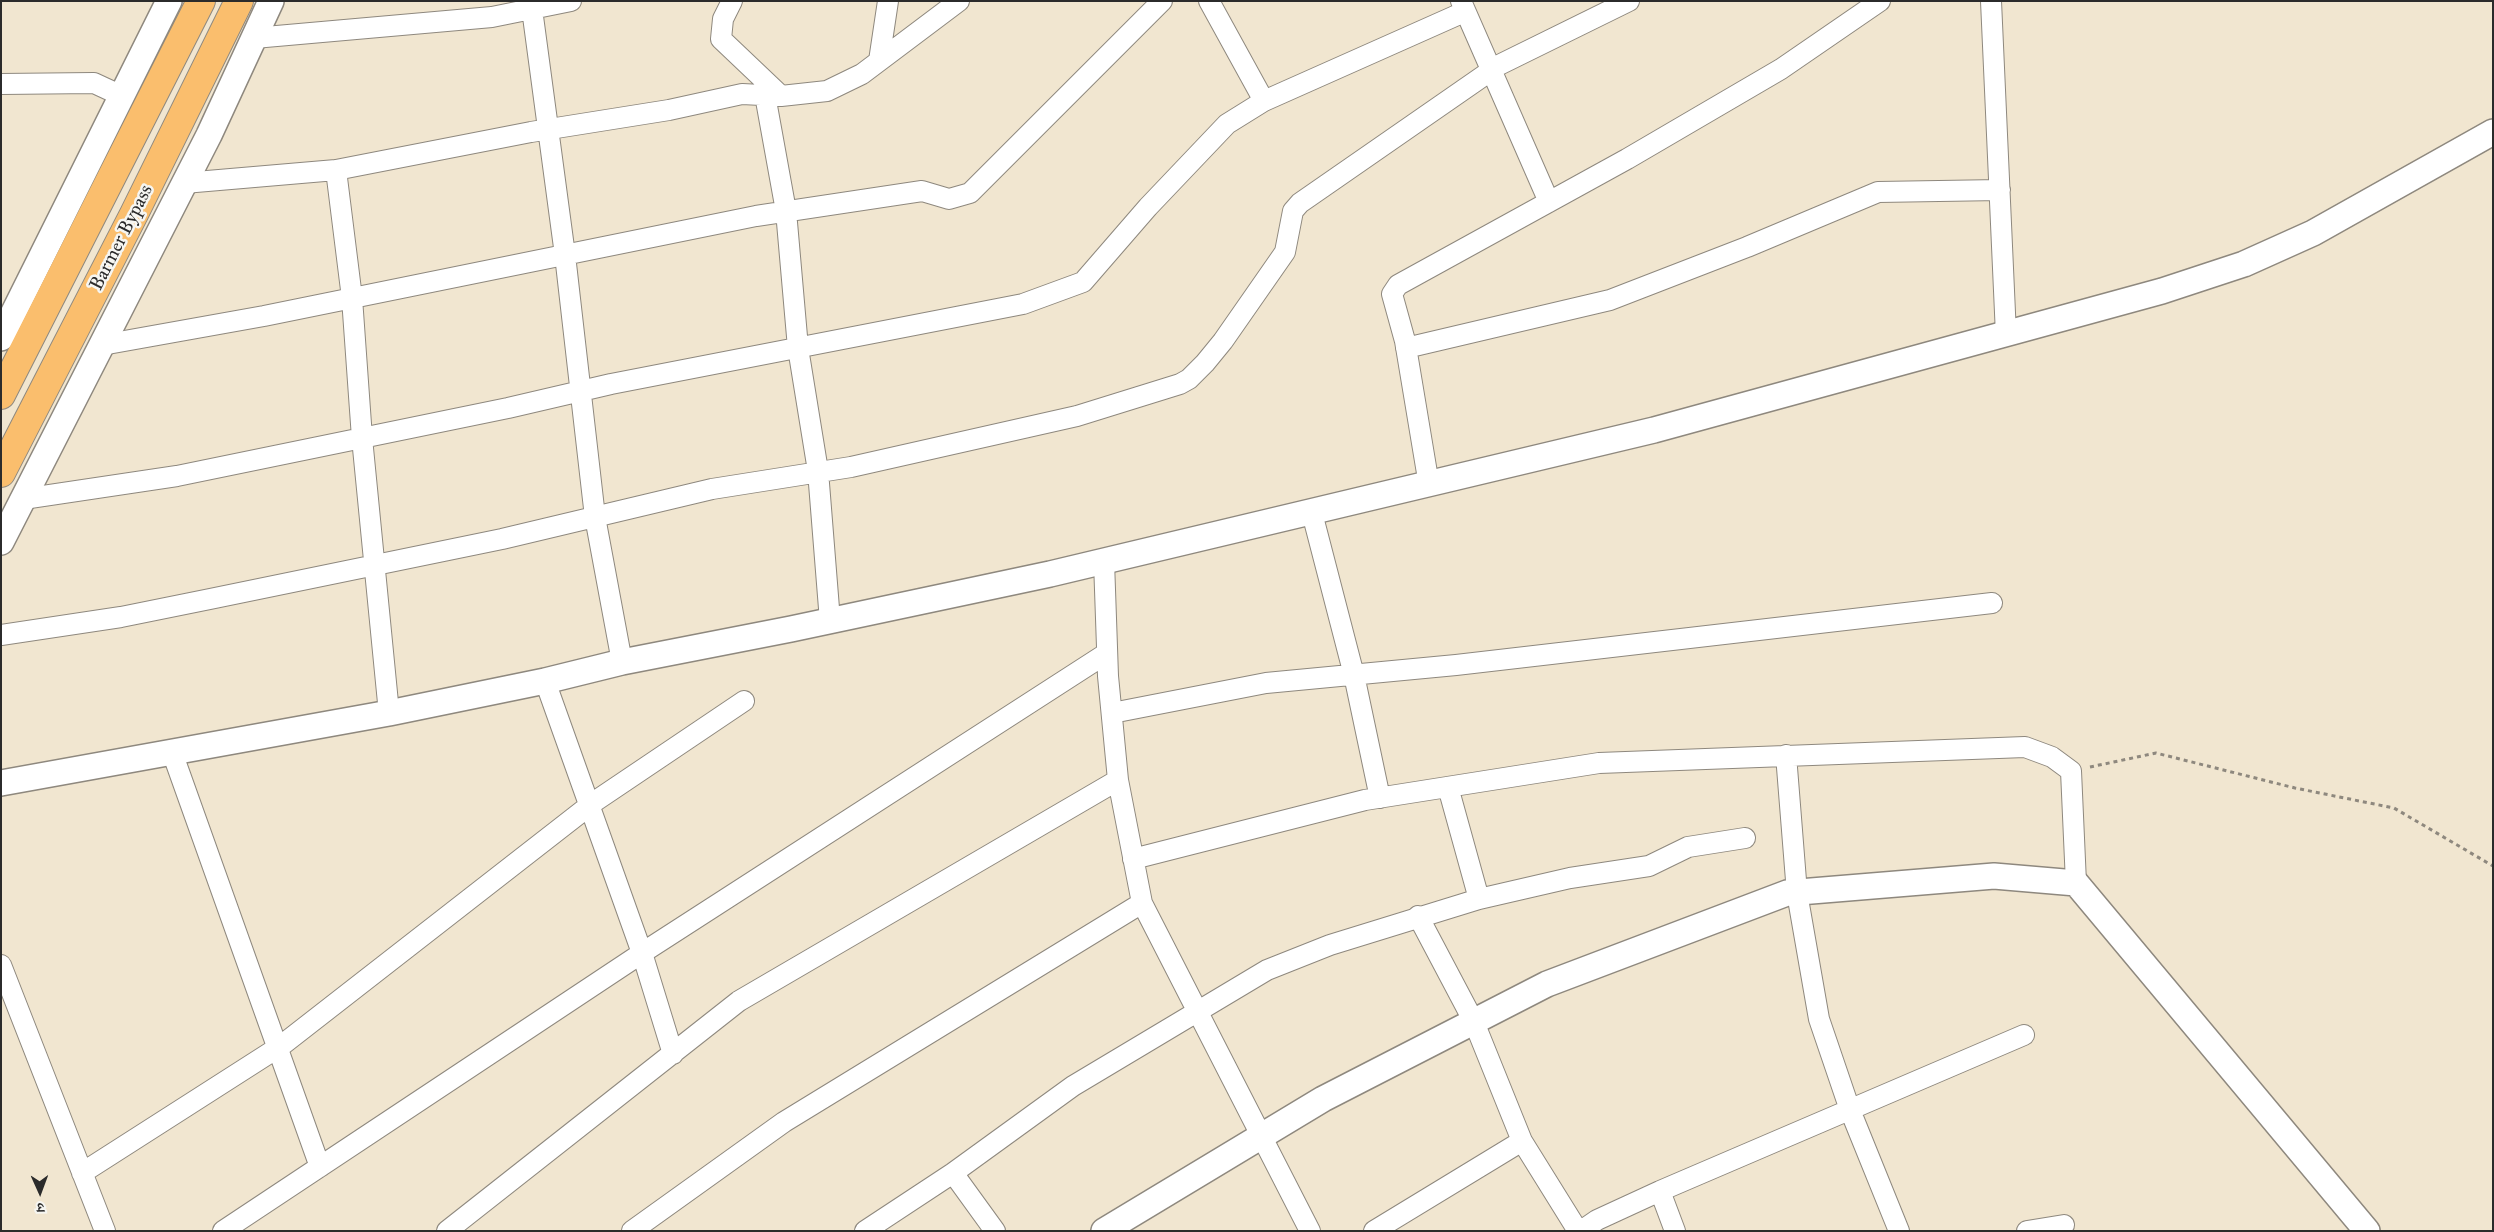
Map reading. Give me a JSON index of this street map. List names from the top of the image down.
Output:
{
  "streets": {
    "highway": ["Barmer Bypass"]
  },
  "north": "bottom"
}
